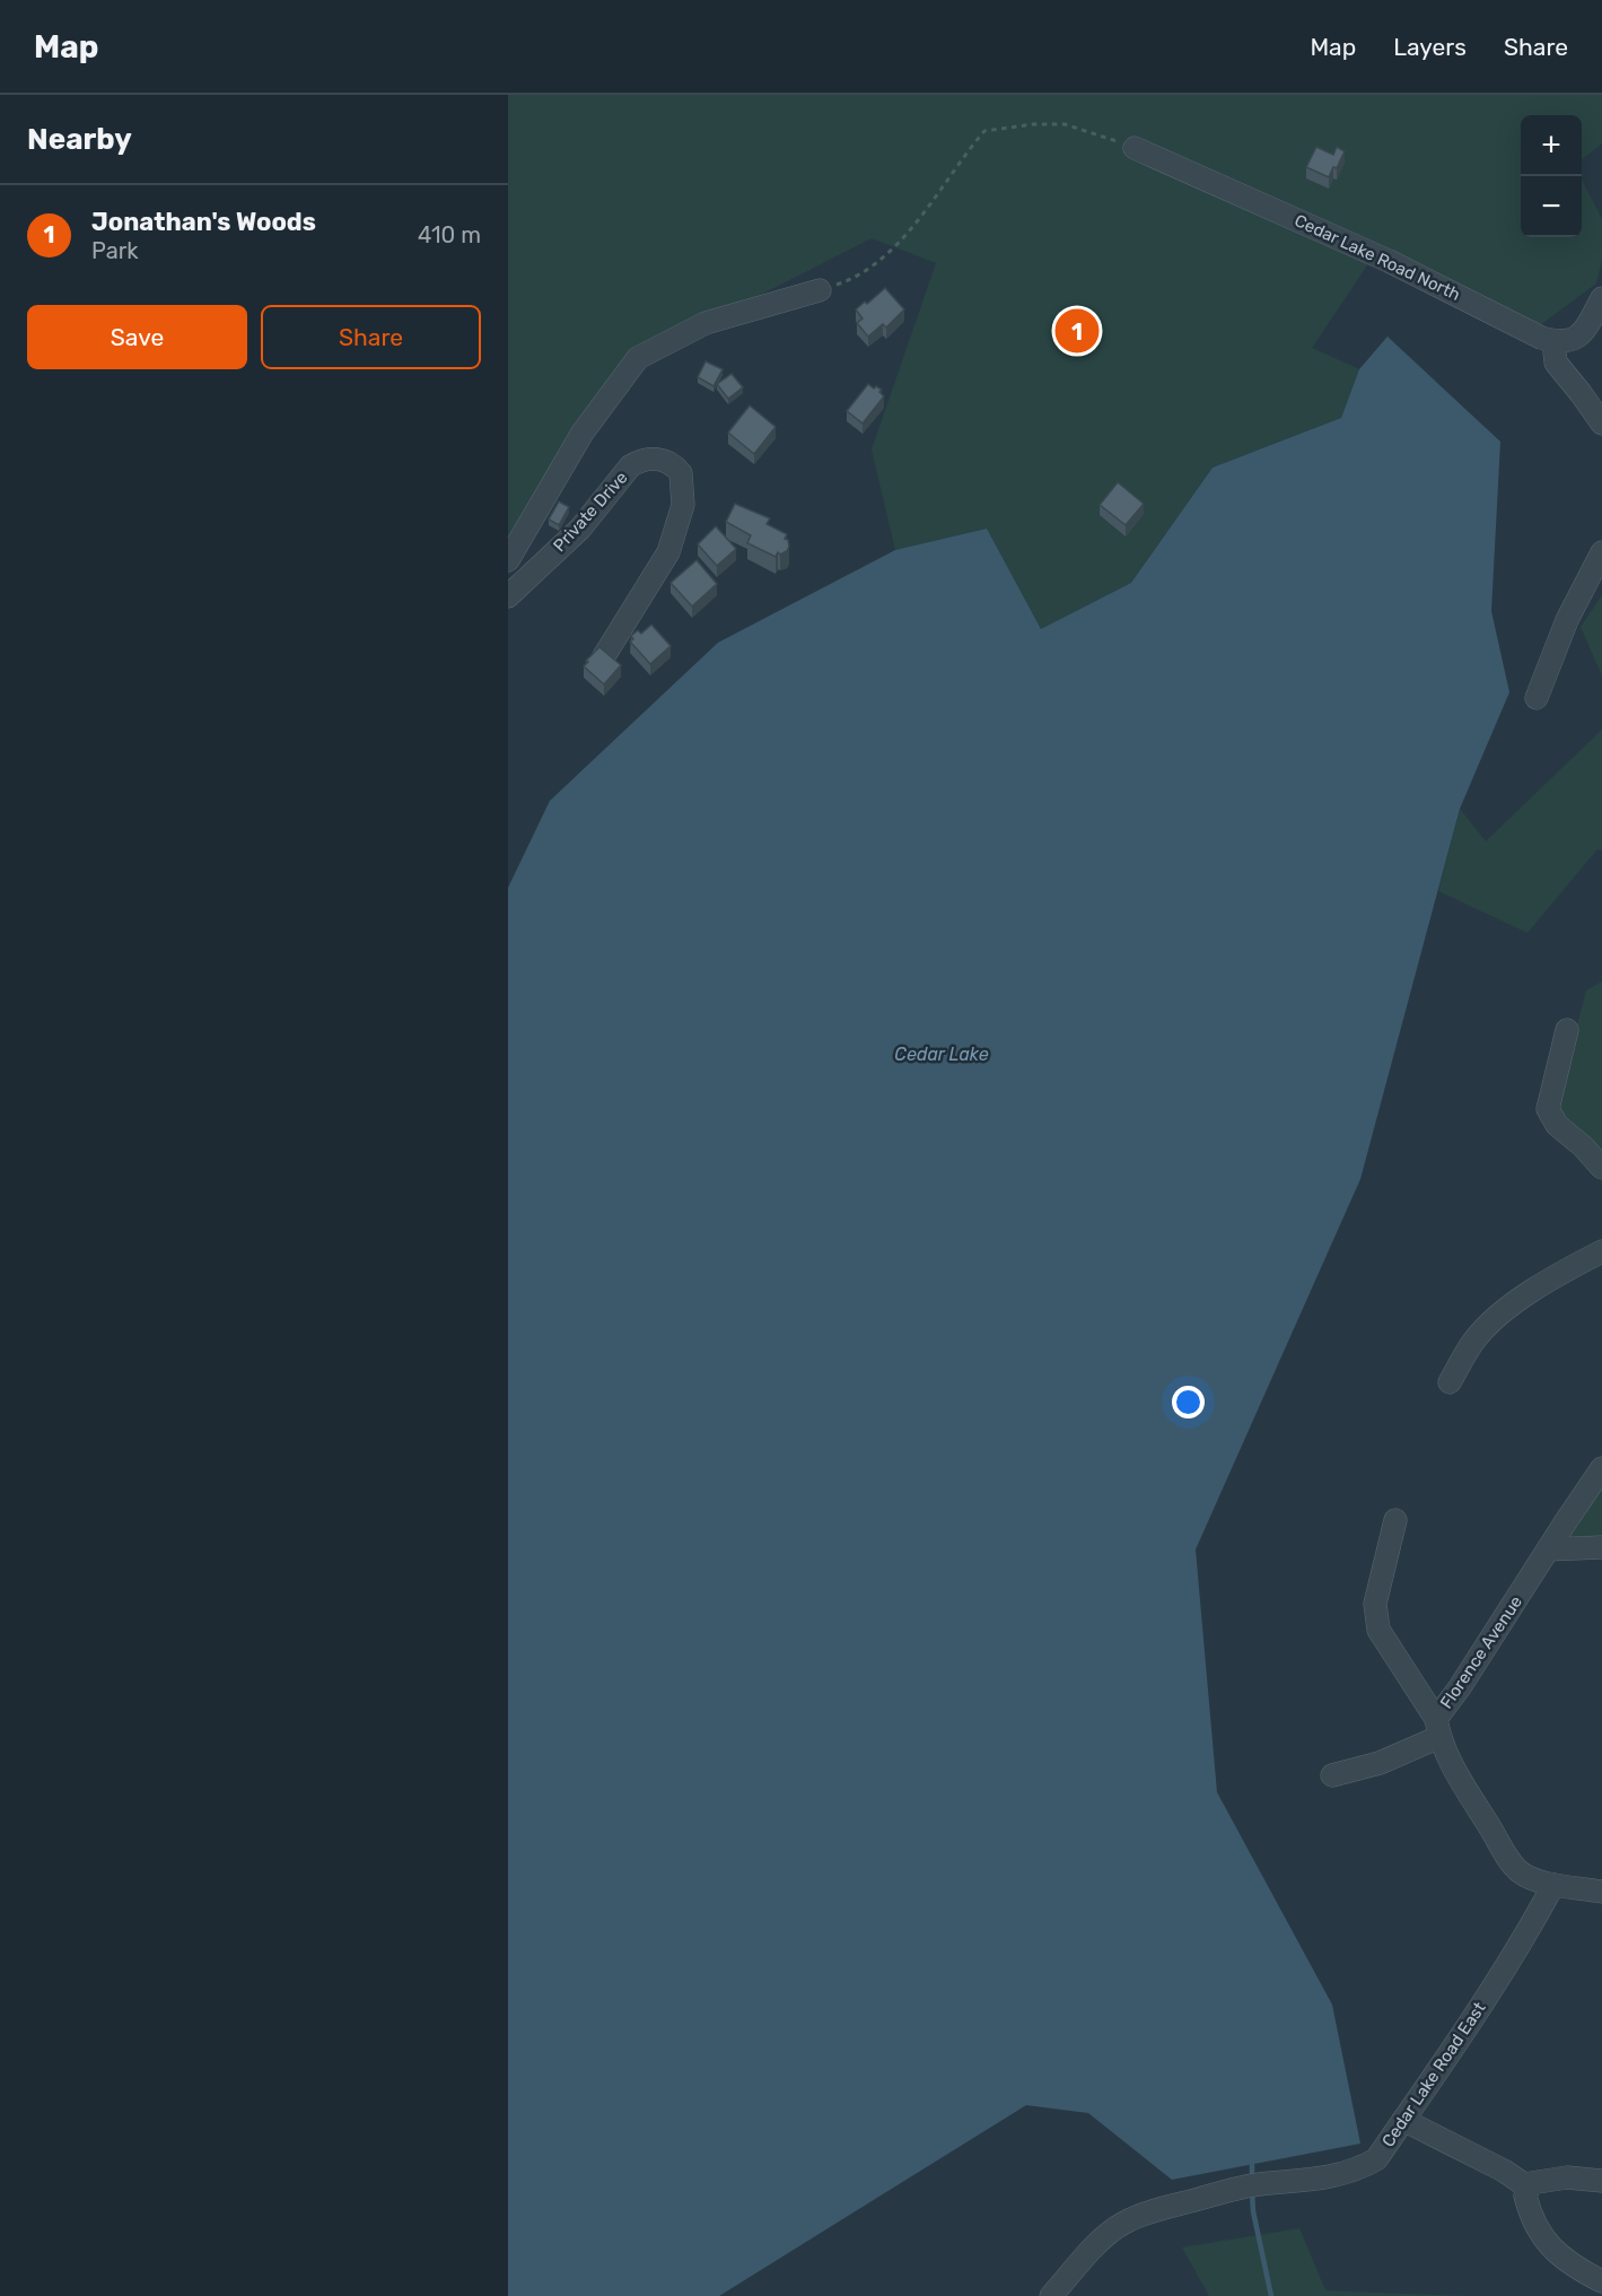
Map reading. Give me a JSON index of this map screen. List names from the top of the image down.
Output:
{
  "streets": {
    "street": [
      "Cedar Lake Road North",
      "Private Drive",
      "Florence Avenue",
      "Cedar Lake Road East"
    ]
  },
  "water": ["Cedar Lake"],
  "page": {
    "header": "Map",
    "nav": ["Map", "Layers", "Share"],
    "heading": "Nearby",
    "map_buttons": ["+", "−"],
    "list": [
      {
        "mark": "1",
        "name": "Jonathan's Woods",
        "note": "Park",
        "value": "410 m"
      }
    ],
    "buttons": ["Save", "Share"],
    "pins": "1"
  }
}
